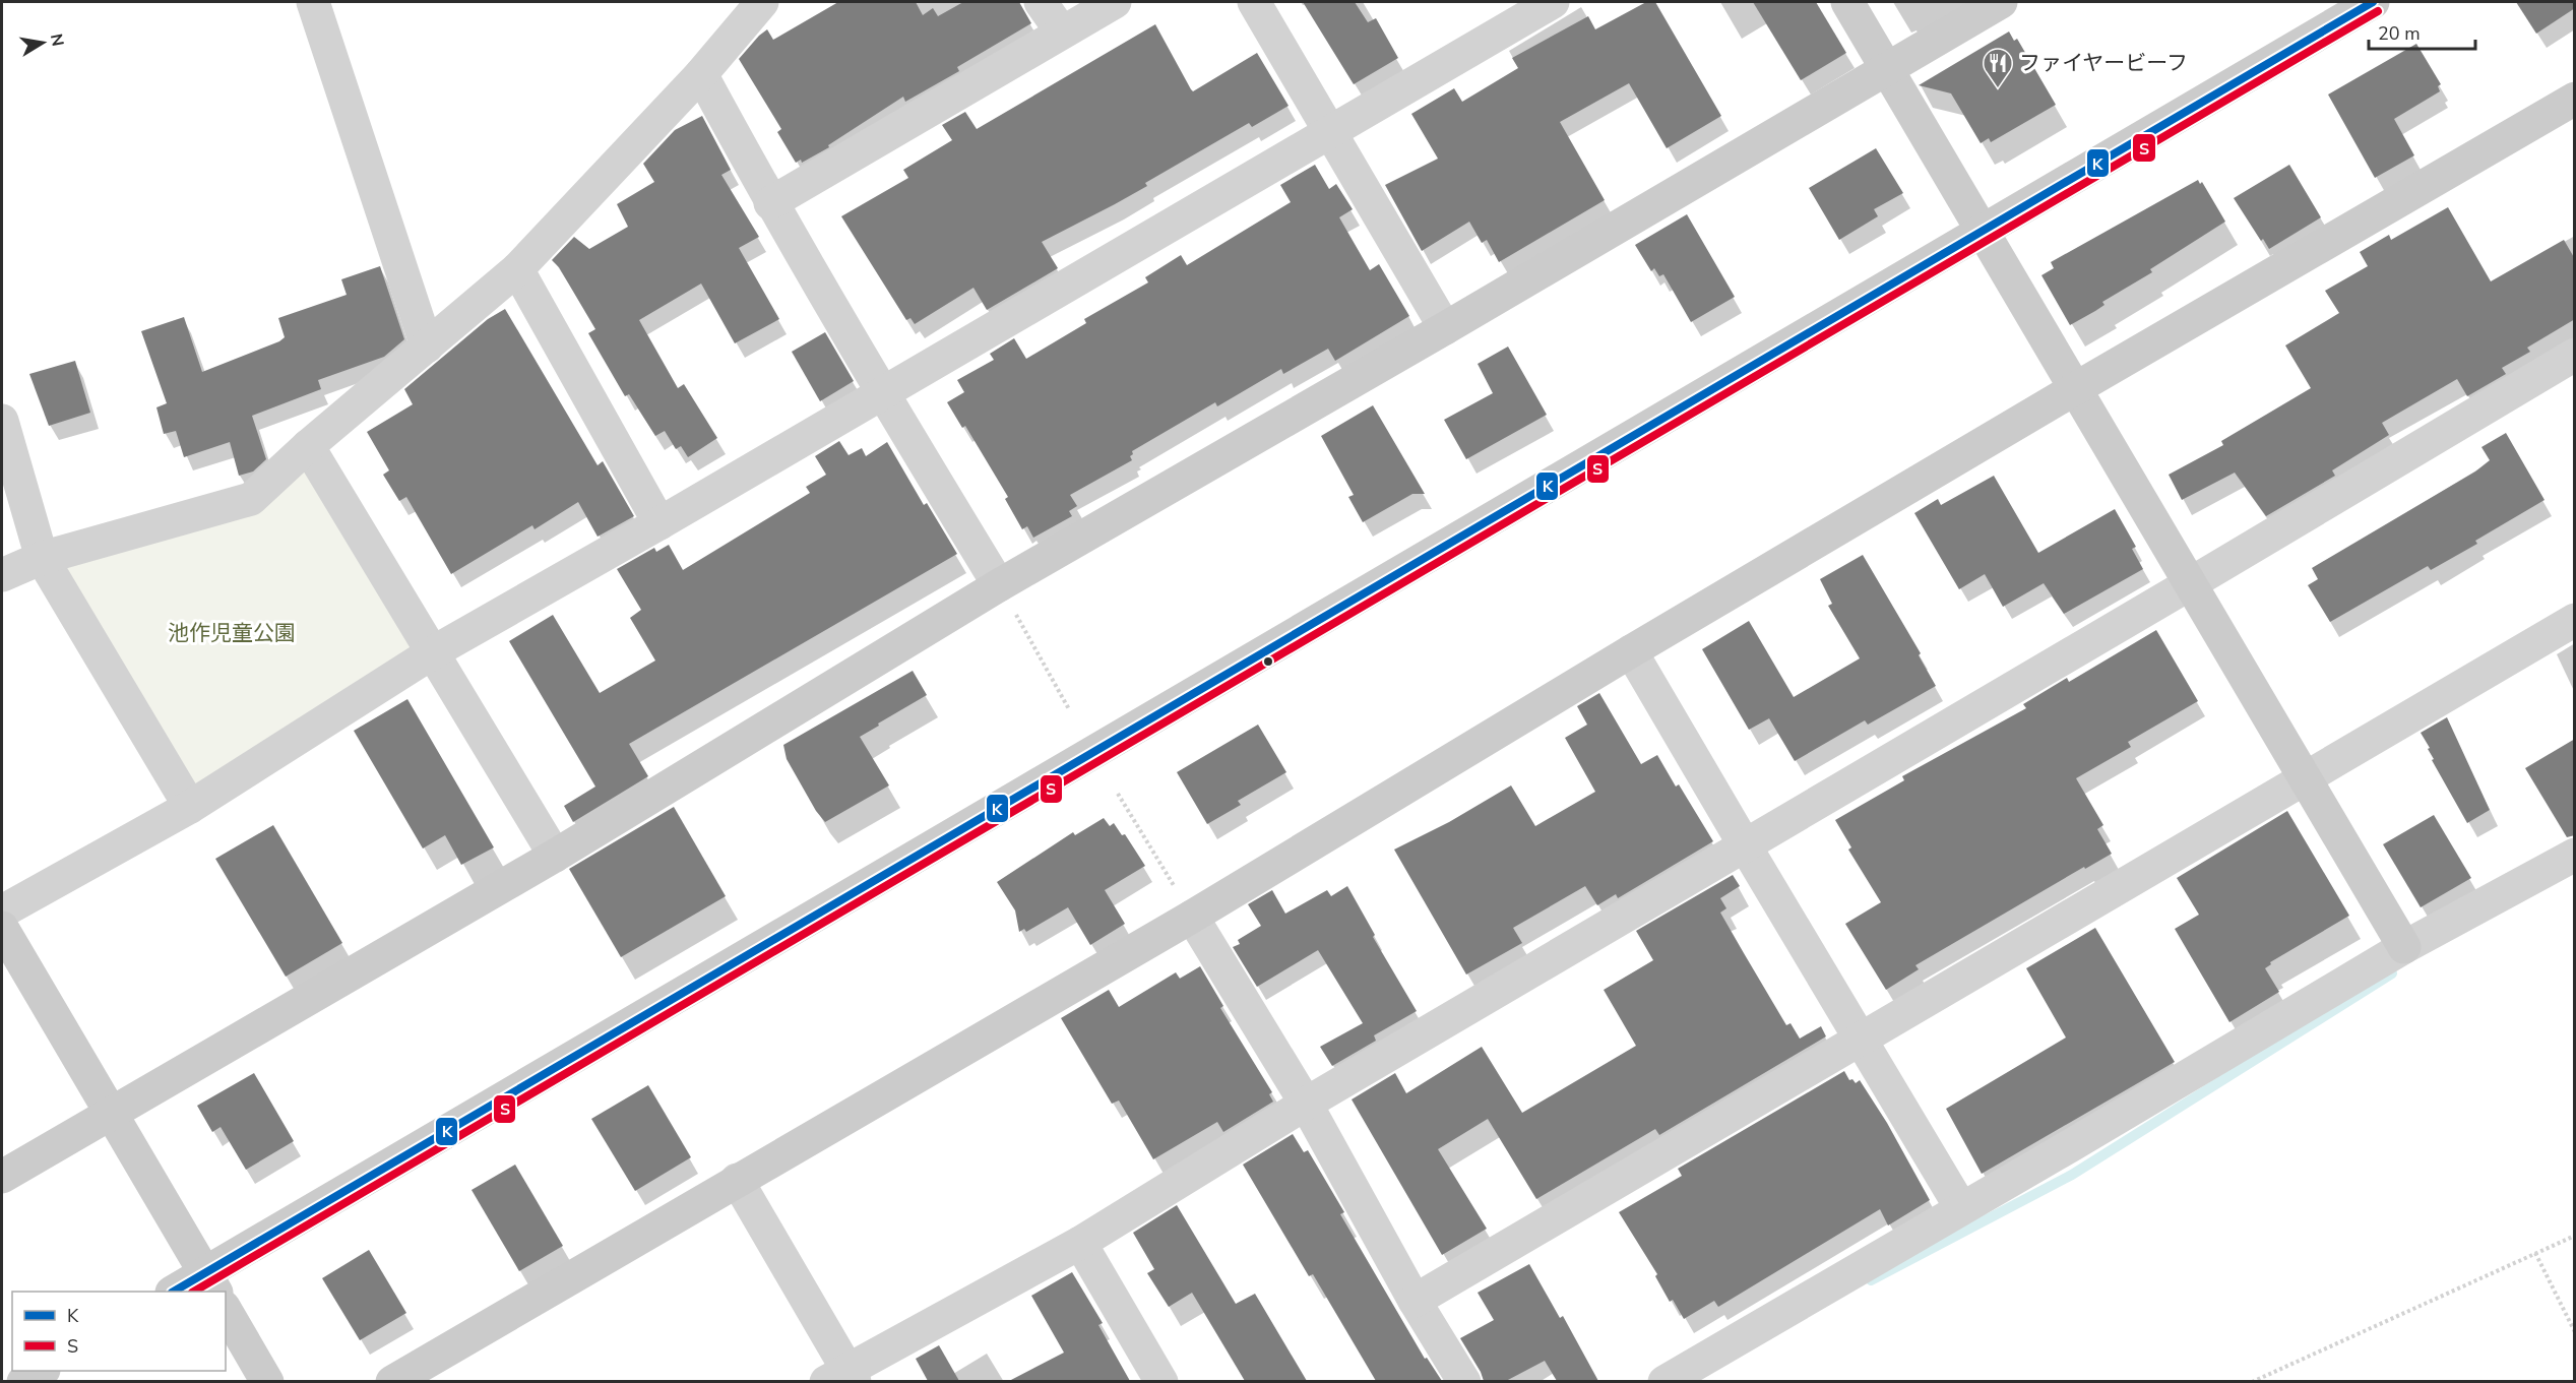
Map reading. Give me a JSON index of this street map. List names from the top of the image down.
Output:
{
  "parks": ["池作児童公園"],
  "places": {
    "restaurant": ["ファイヤービーフ"]
  },
  "lines": ["transit line K", "transit line S"],
  "legend": ["K", "S"],
  "scale_bar": "20 m",
  "north": "right"
}
